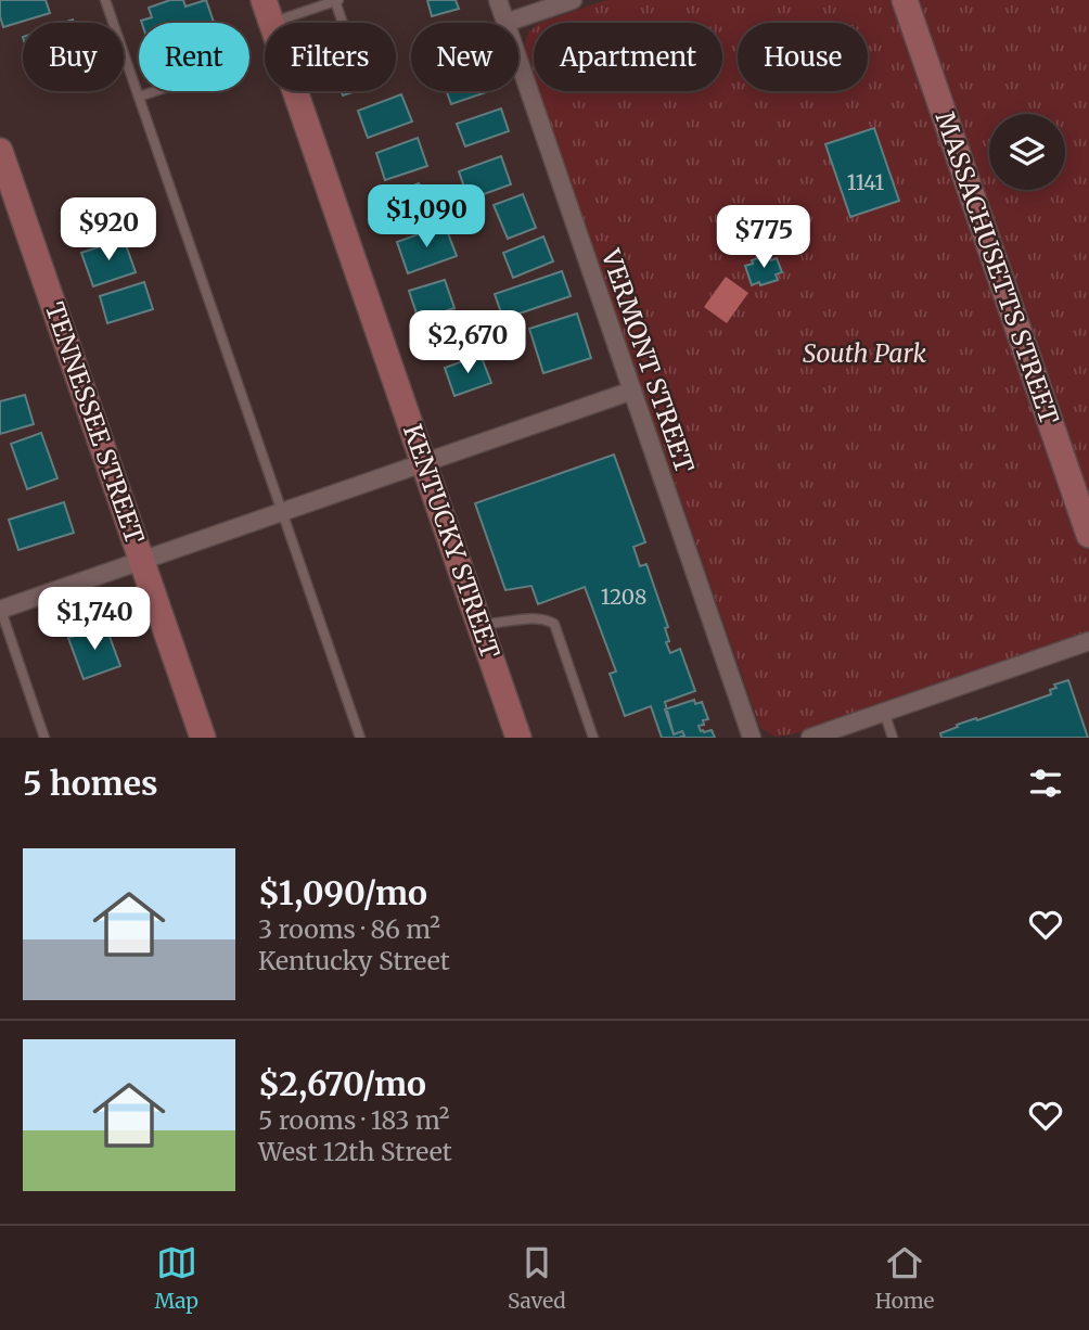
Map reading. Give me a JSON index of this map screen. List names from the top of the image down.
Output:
{
  "streets": {
    "main road": ["MASSACHUSETTS STREET", "TENNESSEE STREET", "KENTUCKY STREET"],
    "street": ["VERMONT STREET"]
  },
  "parks": ["South Park"],
  "house_numbers": ["1141", "1208"],
  "page": {
    "chip": [
      "Buy",
      "Rent",
      "Filters",
      "New",
      "Apartment",
      "House"
    ],
    "price": [
      "$1,090",
      "$920",
      "$775",
      "$2,670",
      "$1,740"
    ],
    "heading": "5 homes",
    "list": [
      {
        "name": "$1,090/mo",
        "note": "3 rooms · 86 m² · Kentucky Street"
      },
      {
        "name": "$2,670/mo",
        "note": "5 rooms · 183 m² · West 12th Street"
      }
    ],
    "tabs": ["Map", "Saved", "Home"]
  }
}
